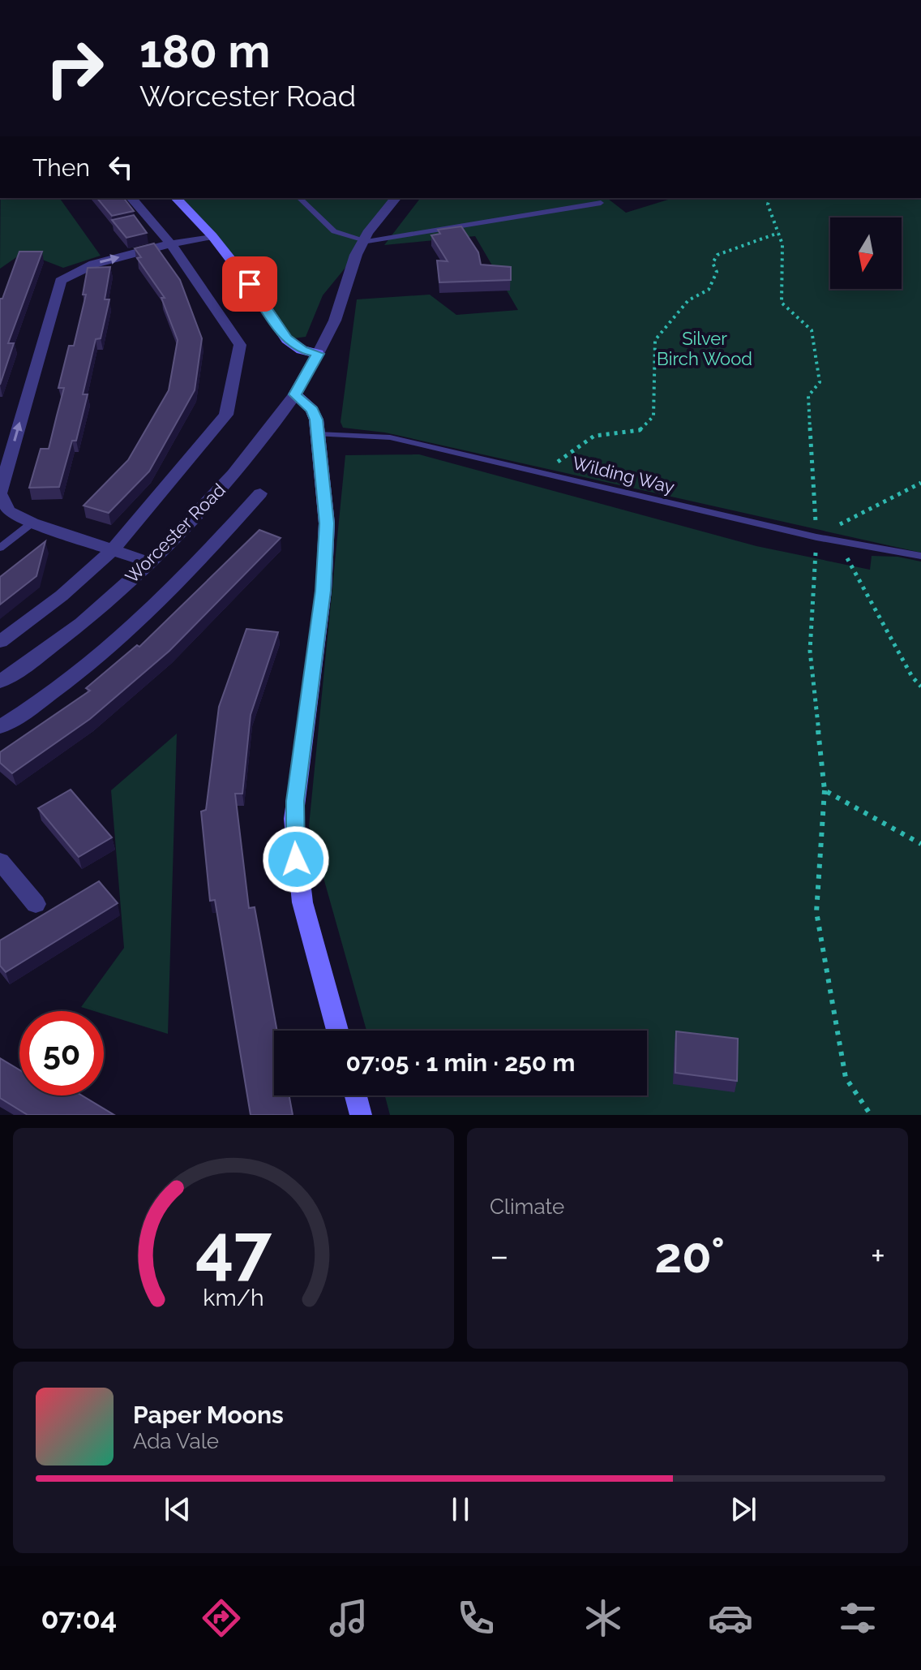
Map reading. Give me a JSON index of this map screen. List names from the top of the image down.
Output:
{
  "streets": {
    "main road": ["Worcester Road"],
    "lane": ["Wilding Way"]
  },
  "parks": ["Silver Birch Wood"],
  "north": "bottom",
  "page": {
    "turn": ["180 m", "Worcester Road"],
    "then": "Then",
    "limit": "50",
    "trip": "07:05 · 1 min · 250 m",
    "tile": "Climate",
    "heat": ["−", "20°", "+"],
    "song": ["Paper Moons", "Ada Vale"],
    "tabs": "07:04",
    "gauge": ["47", "km/h"]
  }
}
